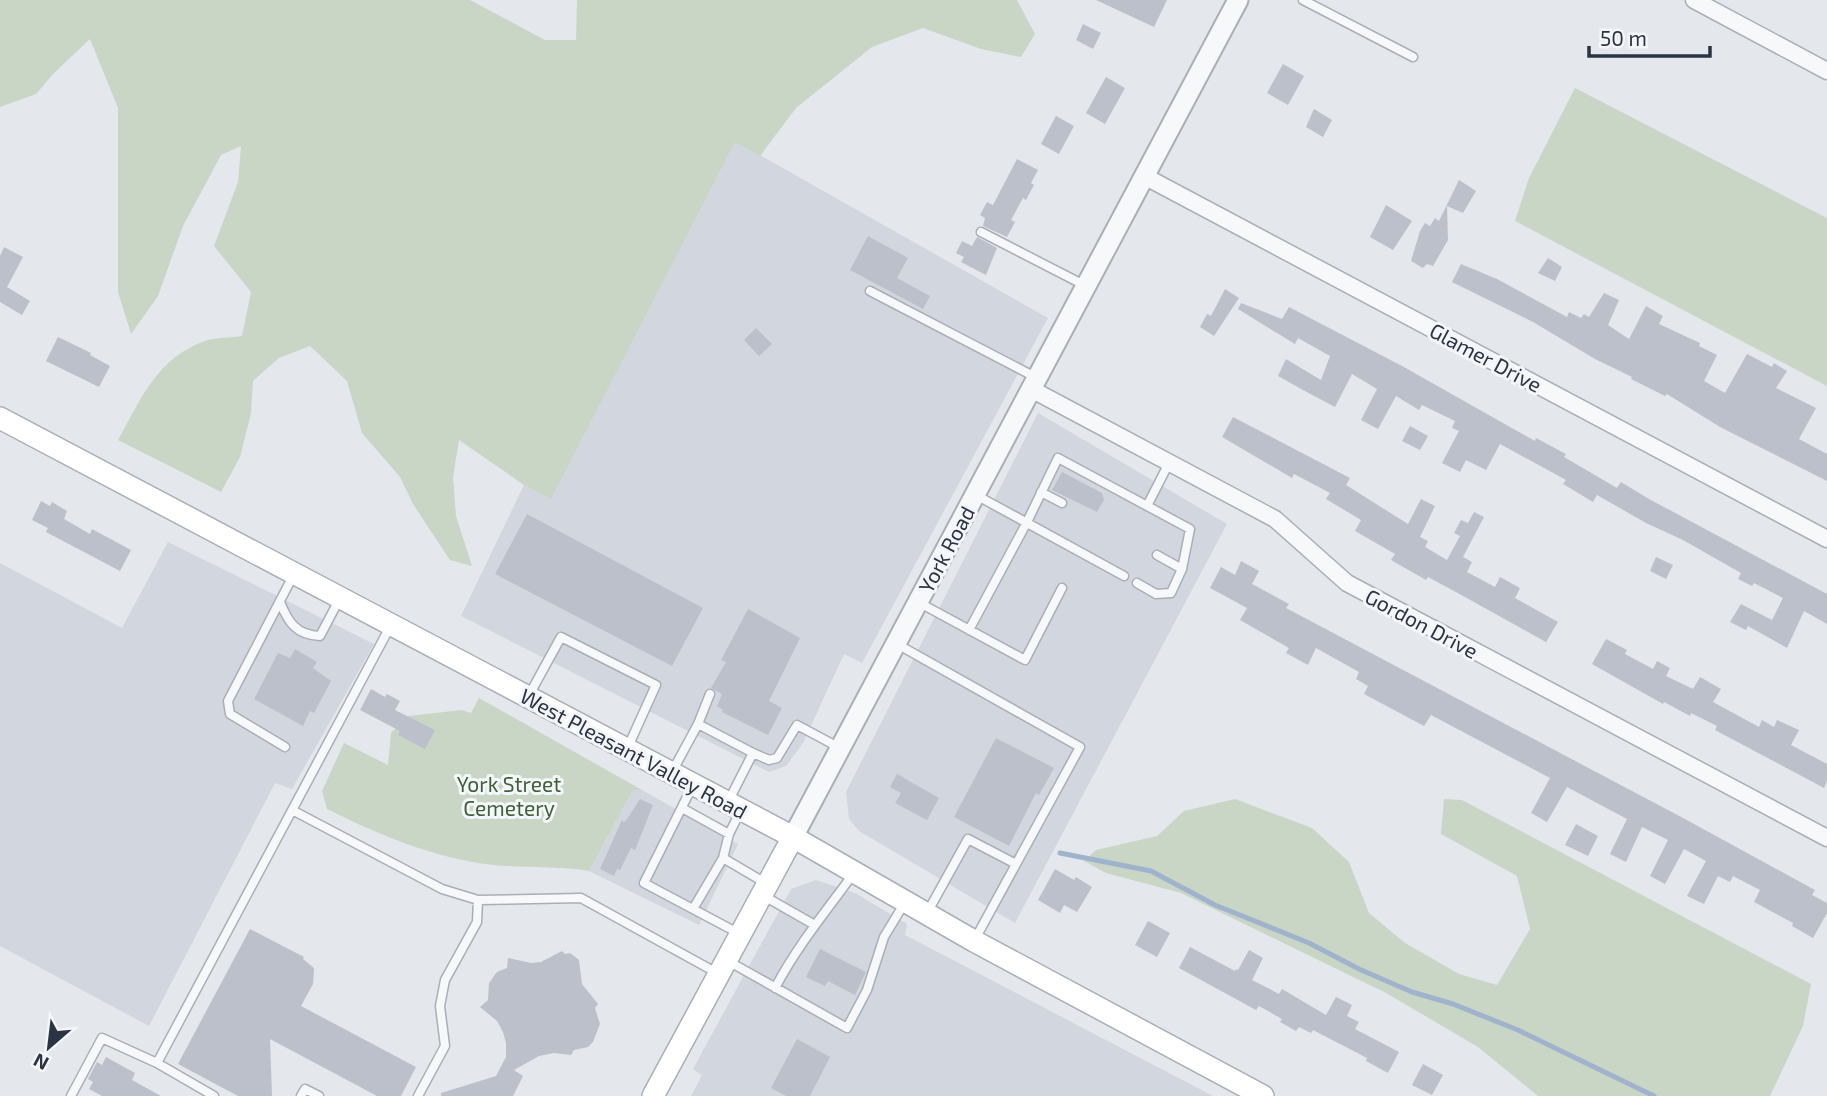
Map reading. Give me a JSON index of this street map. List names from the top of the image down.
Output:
{
  "streets": {
    "main road": ["York Road", "West Pleasant Valley Road"],
    "street": ["Glamer Drive", "Gordon Drive"]
  },
  "crossings": [
    ["Glamer Drive", "York Road"],
    ["York Road", "Gordon Drive"],
    ["York Road", "West Pleasant Valley Road"]
  ],
  "parks": ["York Street Cemetery"],
  "scale_bar": "50 m",
  "north": "bottom left"
}
